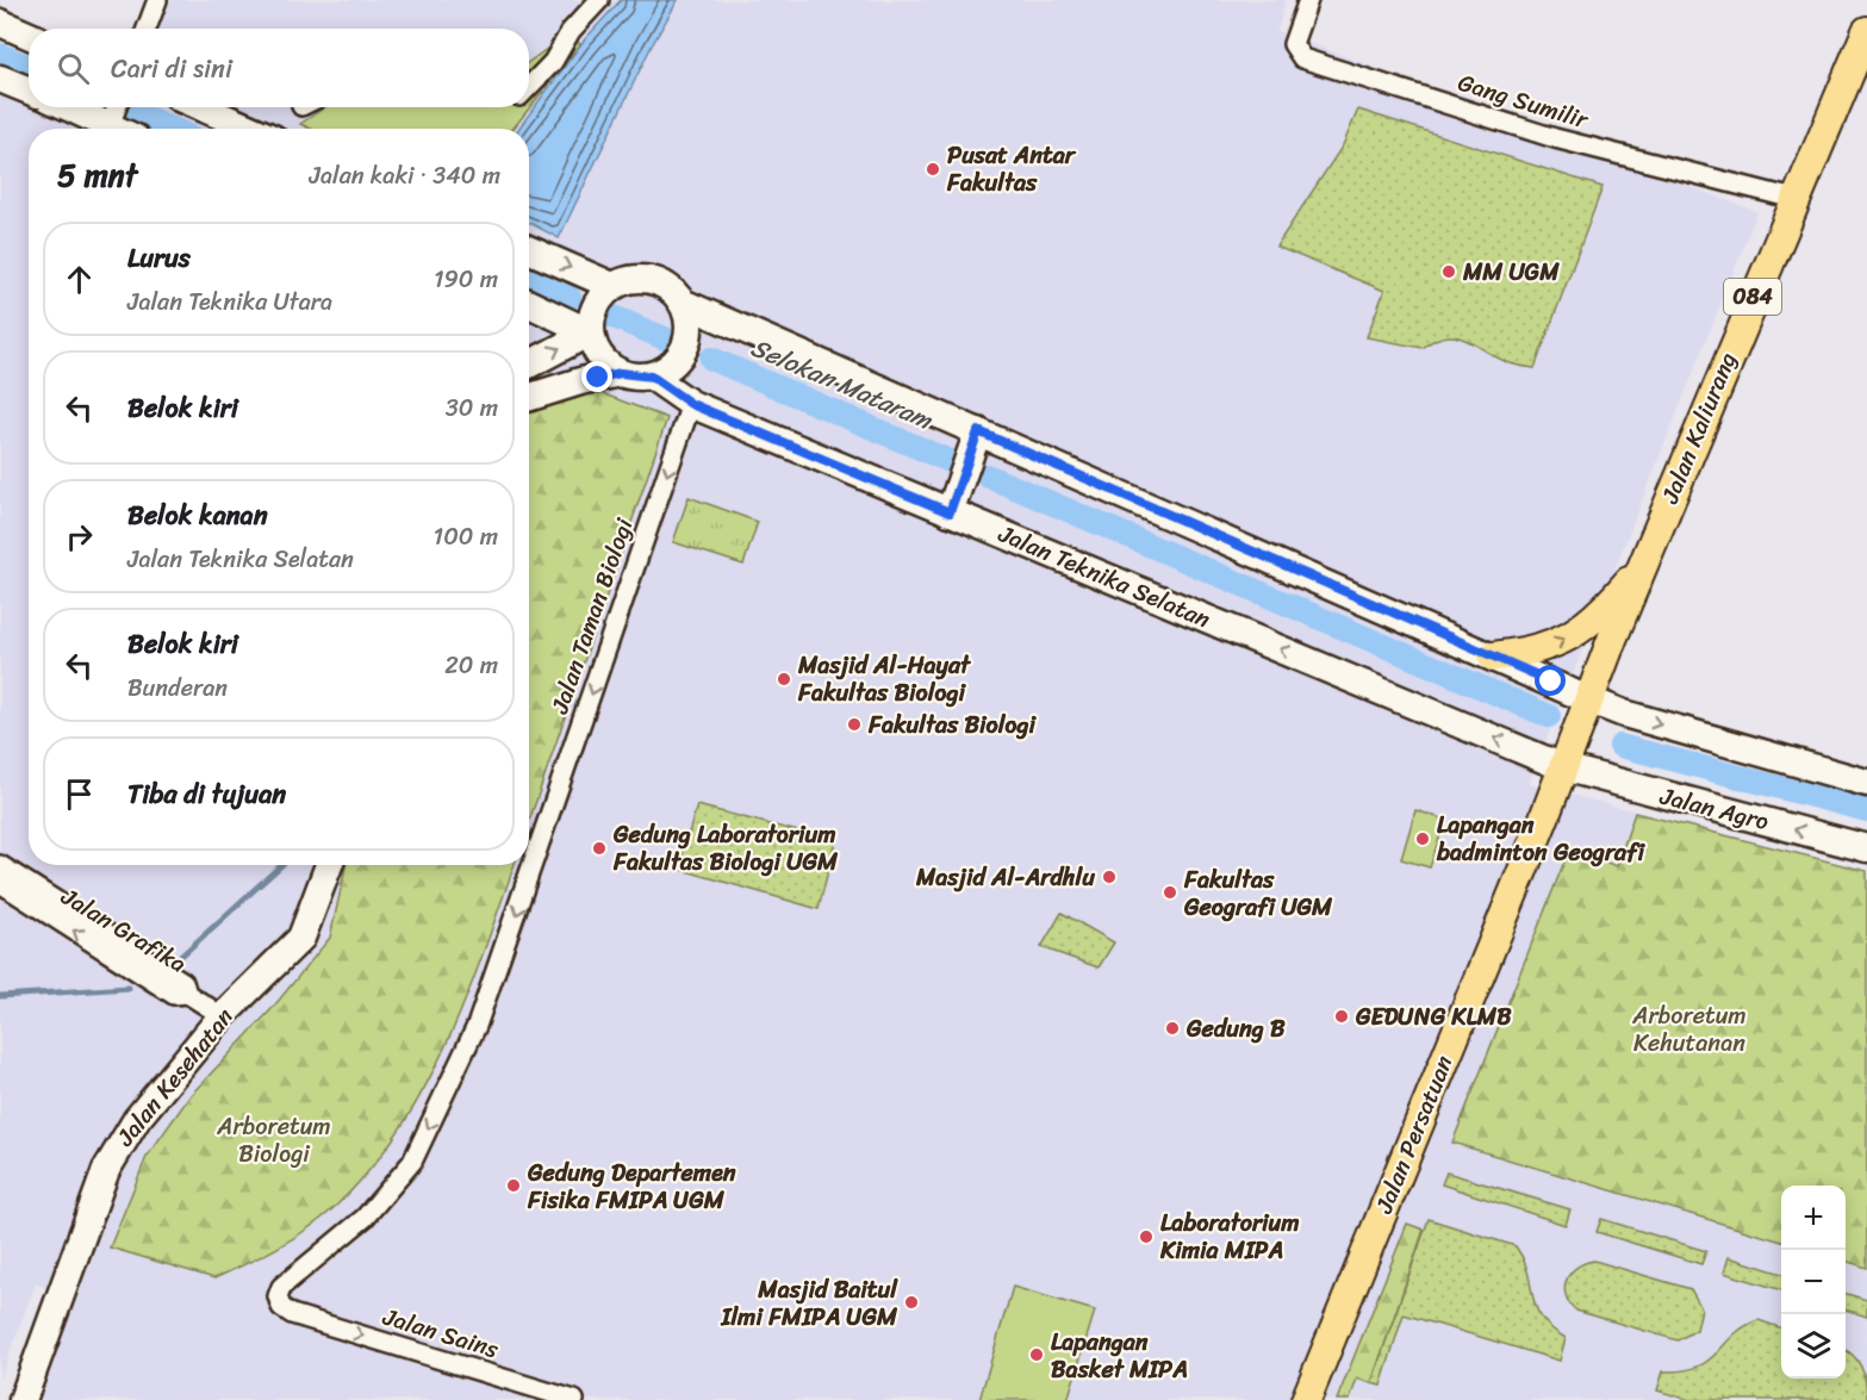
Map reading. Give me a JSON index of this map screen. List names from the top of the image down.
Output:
{
  "streets": {
    "main road": [
      "084",
      "Jalan Kaliurang",
      "Jalan Teknika Selatan",
      "Jalan Agro",
      "Jalan Kesehatan",
      "Jalan Persatuan"
    ],
    "street": [
      "Gang Sumilir",
      "Jalan Taman Biologi",
      "Jalan Grafika",
      "Jalan Sains"
    ]
  },
  "crossings": [
    ["Gang Sumilir", "Jalan Kaliurang"],
    ["Jalan Kaliurang", "Jalan Teknika Selatan"],
    ["Jalan Kaliurang", "Jalan Agro"],
    ["Jalan Kaliurang", "Jalan Persatuan"],
    ["Jalan Teknika Selatan", "Jalan Taman Biologi"],
    ["Jalan Teknika Selatan", "Jalan Agro"],
    ["Jalan Teknika Selatan", "Jalan Persatuan"],
    ["Jalan Taman Biologi", "Jalan Sains"],
    ["Jalan Agro", "Jalan Persatuan"],
    ["Jalan Grafika", "Jalan Kesehatan"]
  ],
  "one_way": ["Jalan Taman Biologi", "Jalan Sains"],
  "water": ["Selokan Mataram"],
  "parks": ["Arboretum Kehutanan", "Arboretum Biologi"],
  "places": [
    "Pusat Antar Fakultas",
    "MM UGM",
    "Masjid Al-Hayat Fakultas Biologi",
    "Fakultas Biologi",
    "Lapangan badminton Geografi",
    "Gedung Laboratorium Fakultas Biologi UGM",
    "Masjid Al-Ardhlu",
    "Fakultas Geografi UGM",
    "GEDUNG KLMB",
    "Gedung B",
    "Gedung Departemen Fisika FMIPA UGM",
    "Laboratorium Kimia MIPA",
    "Masjid Baitul Ilmi FMIPA UGM",
    "Lapangan Basket MIPA"
  ],
  "page": {
    "search": "Cari di sini",
    "heading": ["5 mnt", "Jalan kaki · 340 m"],
    "list": [
      ["Lurus", "Jalan Teknika Utara", "190 m"],
      ["Belok kiri", "30 m"],
      ["Belok kanan", "Jalan Teknika Selatan", "100 m"],
      ["Belok kiri", "Bunderan", "20 m"],
      "Tiba di tujuan"
    ],
    "map_buttons": ["+", "−"]
  }
}
